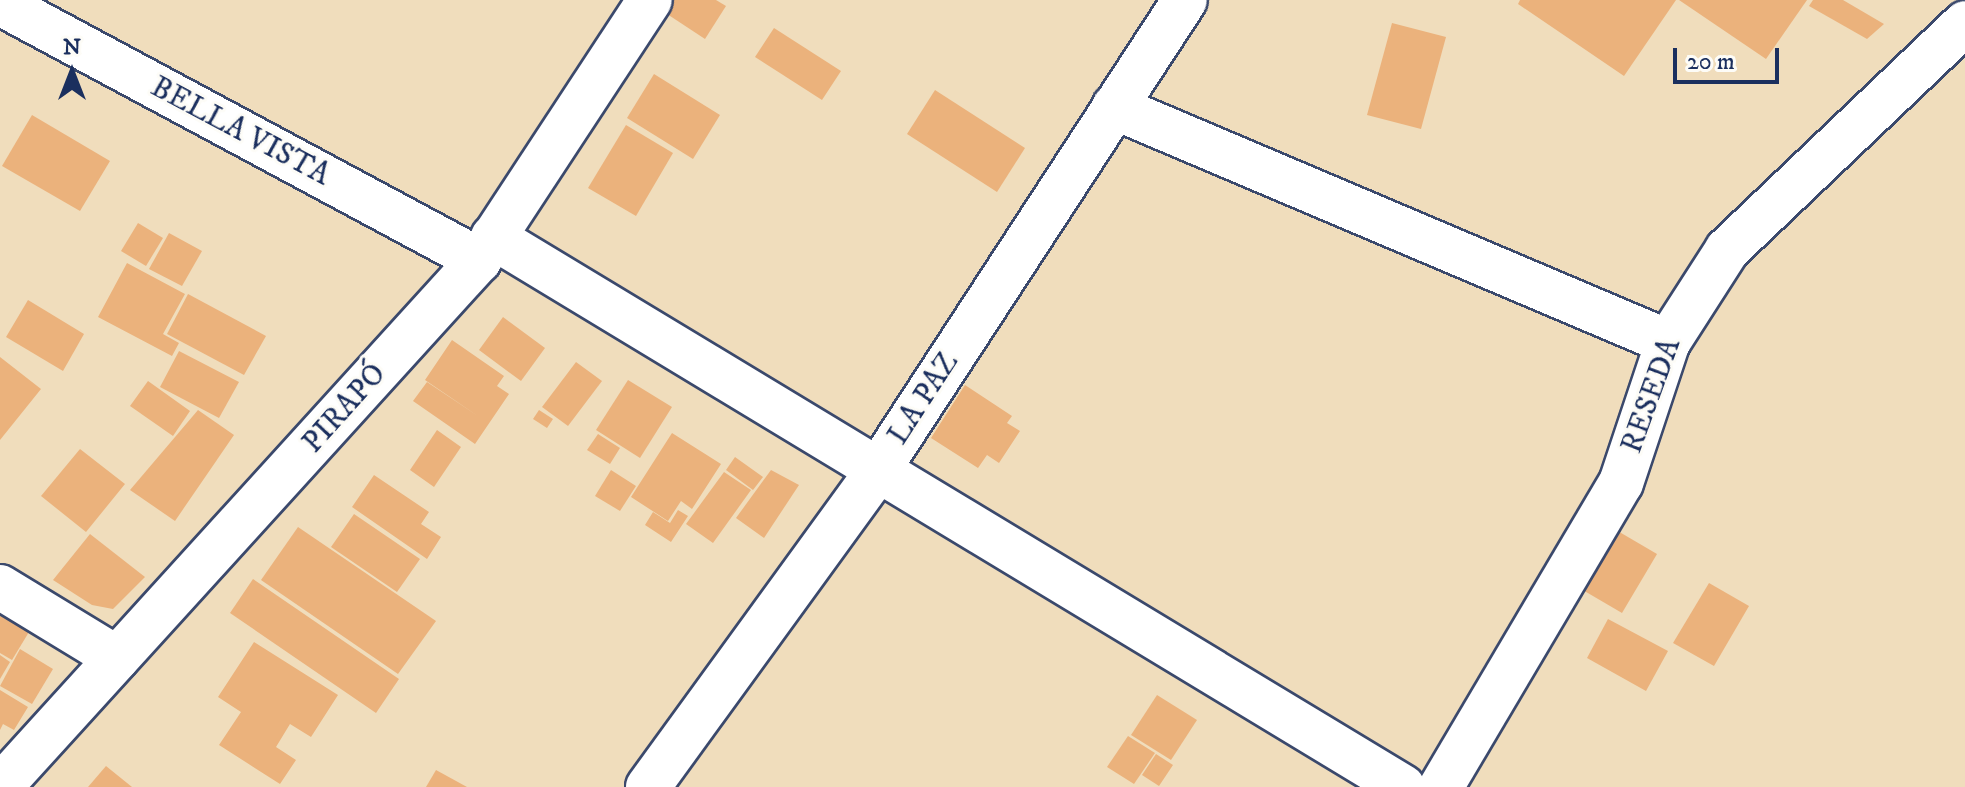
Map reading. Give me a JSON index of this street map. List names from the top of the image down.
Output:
{
  "streets": {
    "street": [
      "BELLA VISTA",
      "RESEDA",
      "LA PAZ",
      "PIRAPÓ"
    ]
  },
  "crossings": [
    ["BELLA VISTA", "LA PAZ"],
    ["BELLA VISTA", "PIRAPÓ"]
  ],
  "scale_bar": "20 m",
  "north": "top"
}
